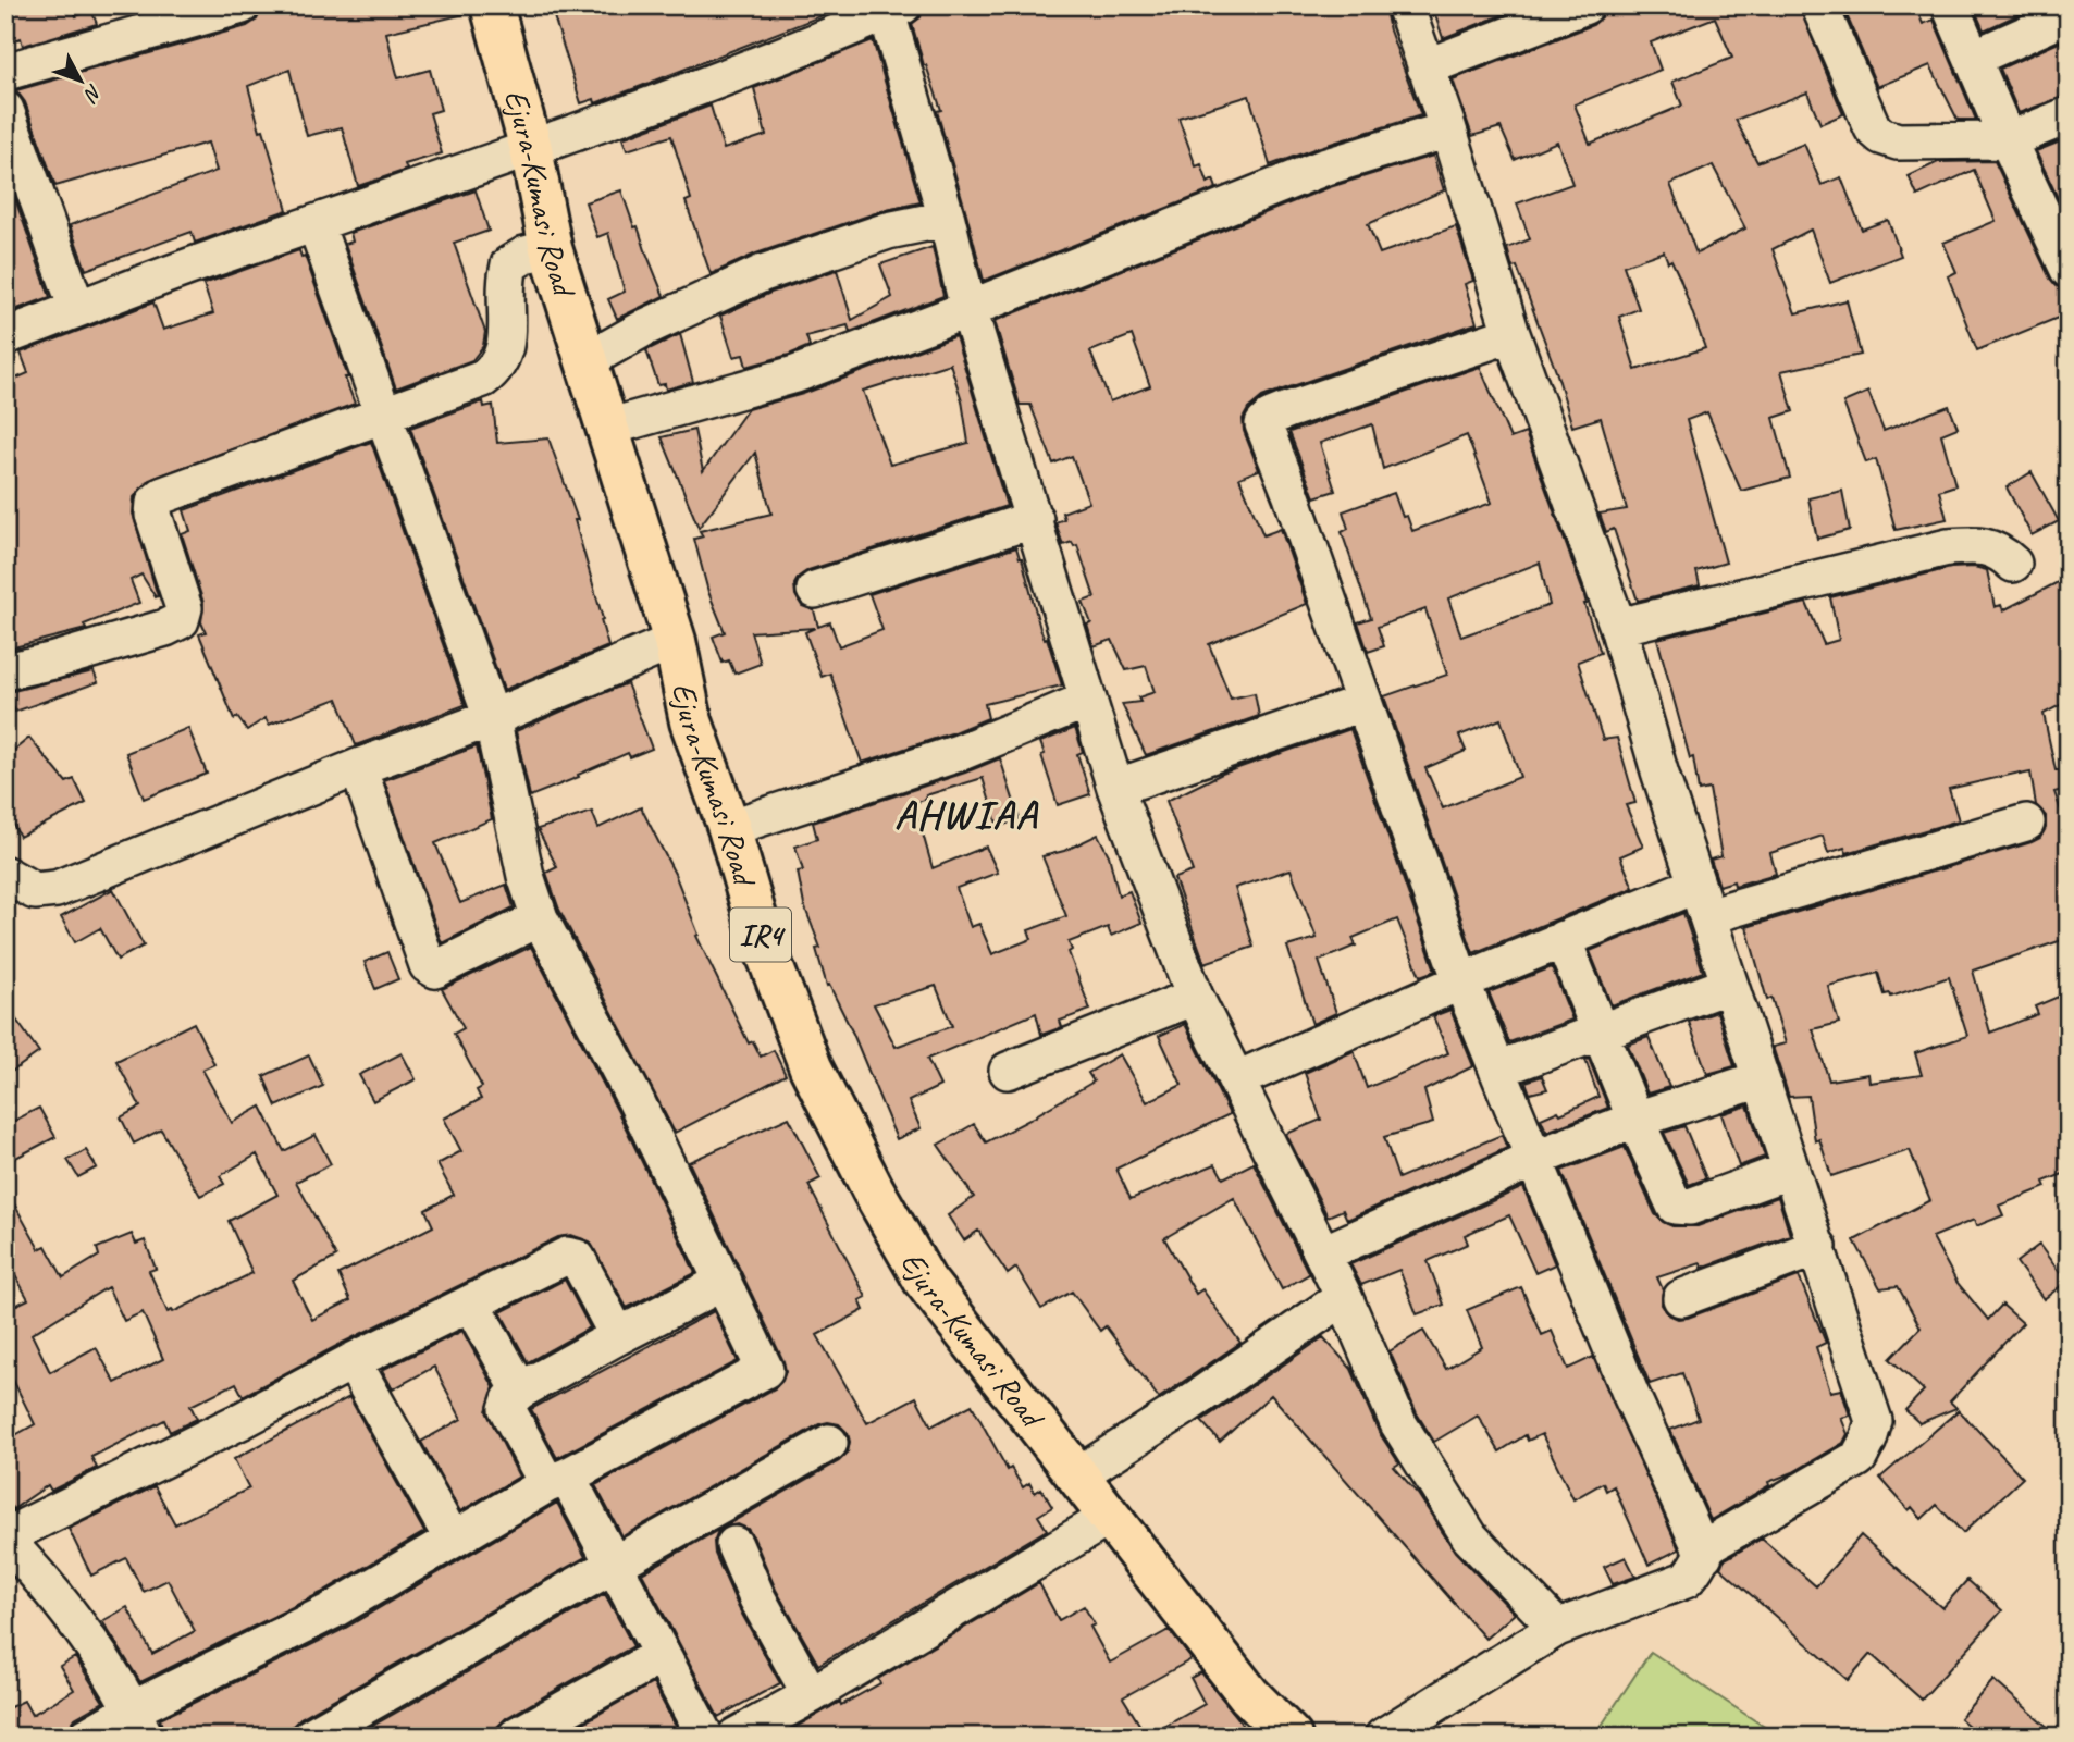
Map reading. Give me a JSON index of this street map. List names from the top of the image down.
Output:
{
  "streets": {
    "main road": ["Ejura-Kumasi Road", "IR4"]
  },
  "districts": ["AHWIAA"],
  "north": "bottom right"
}
